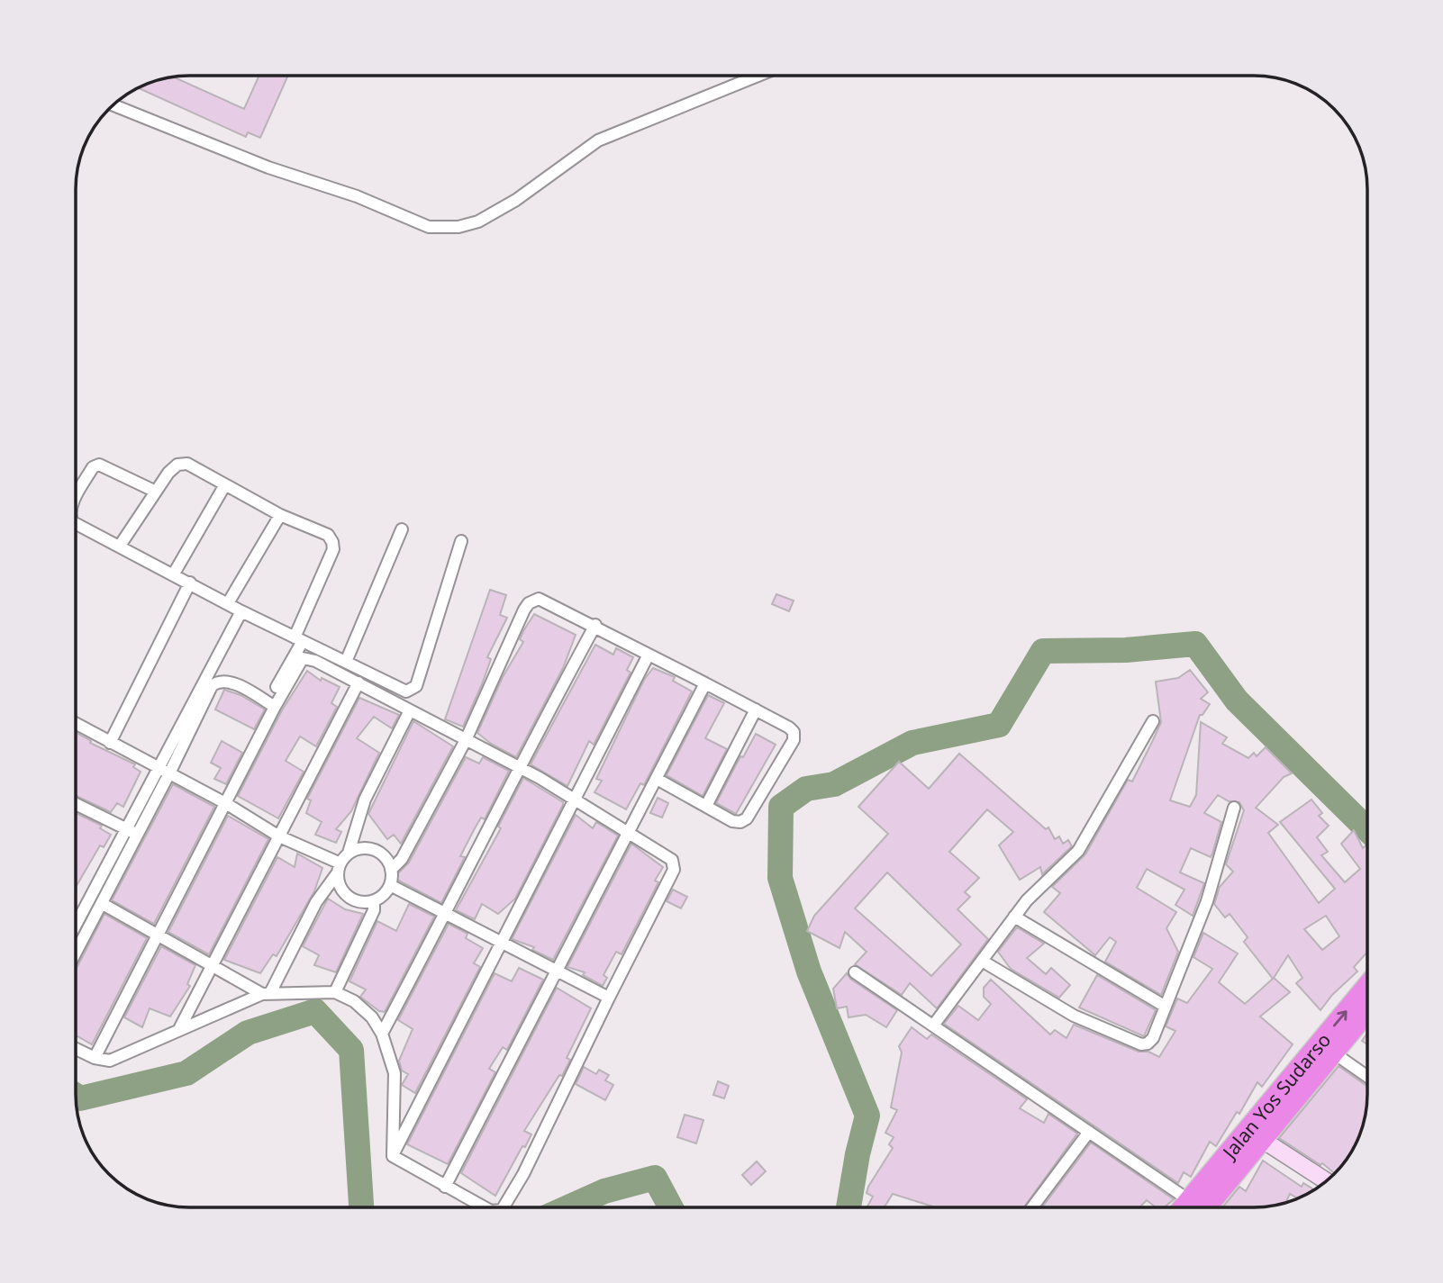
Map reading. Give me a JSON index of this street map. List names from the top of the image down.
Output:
{
  "streets": {
    "highway": ["Jalan Yos Sudarso"]
  }
}
